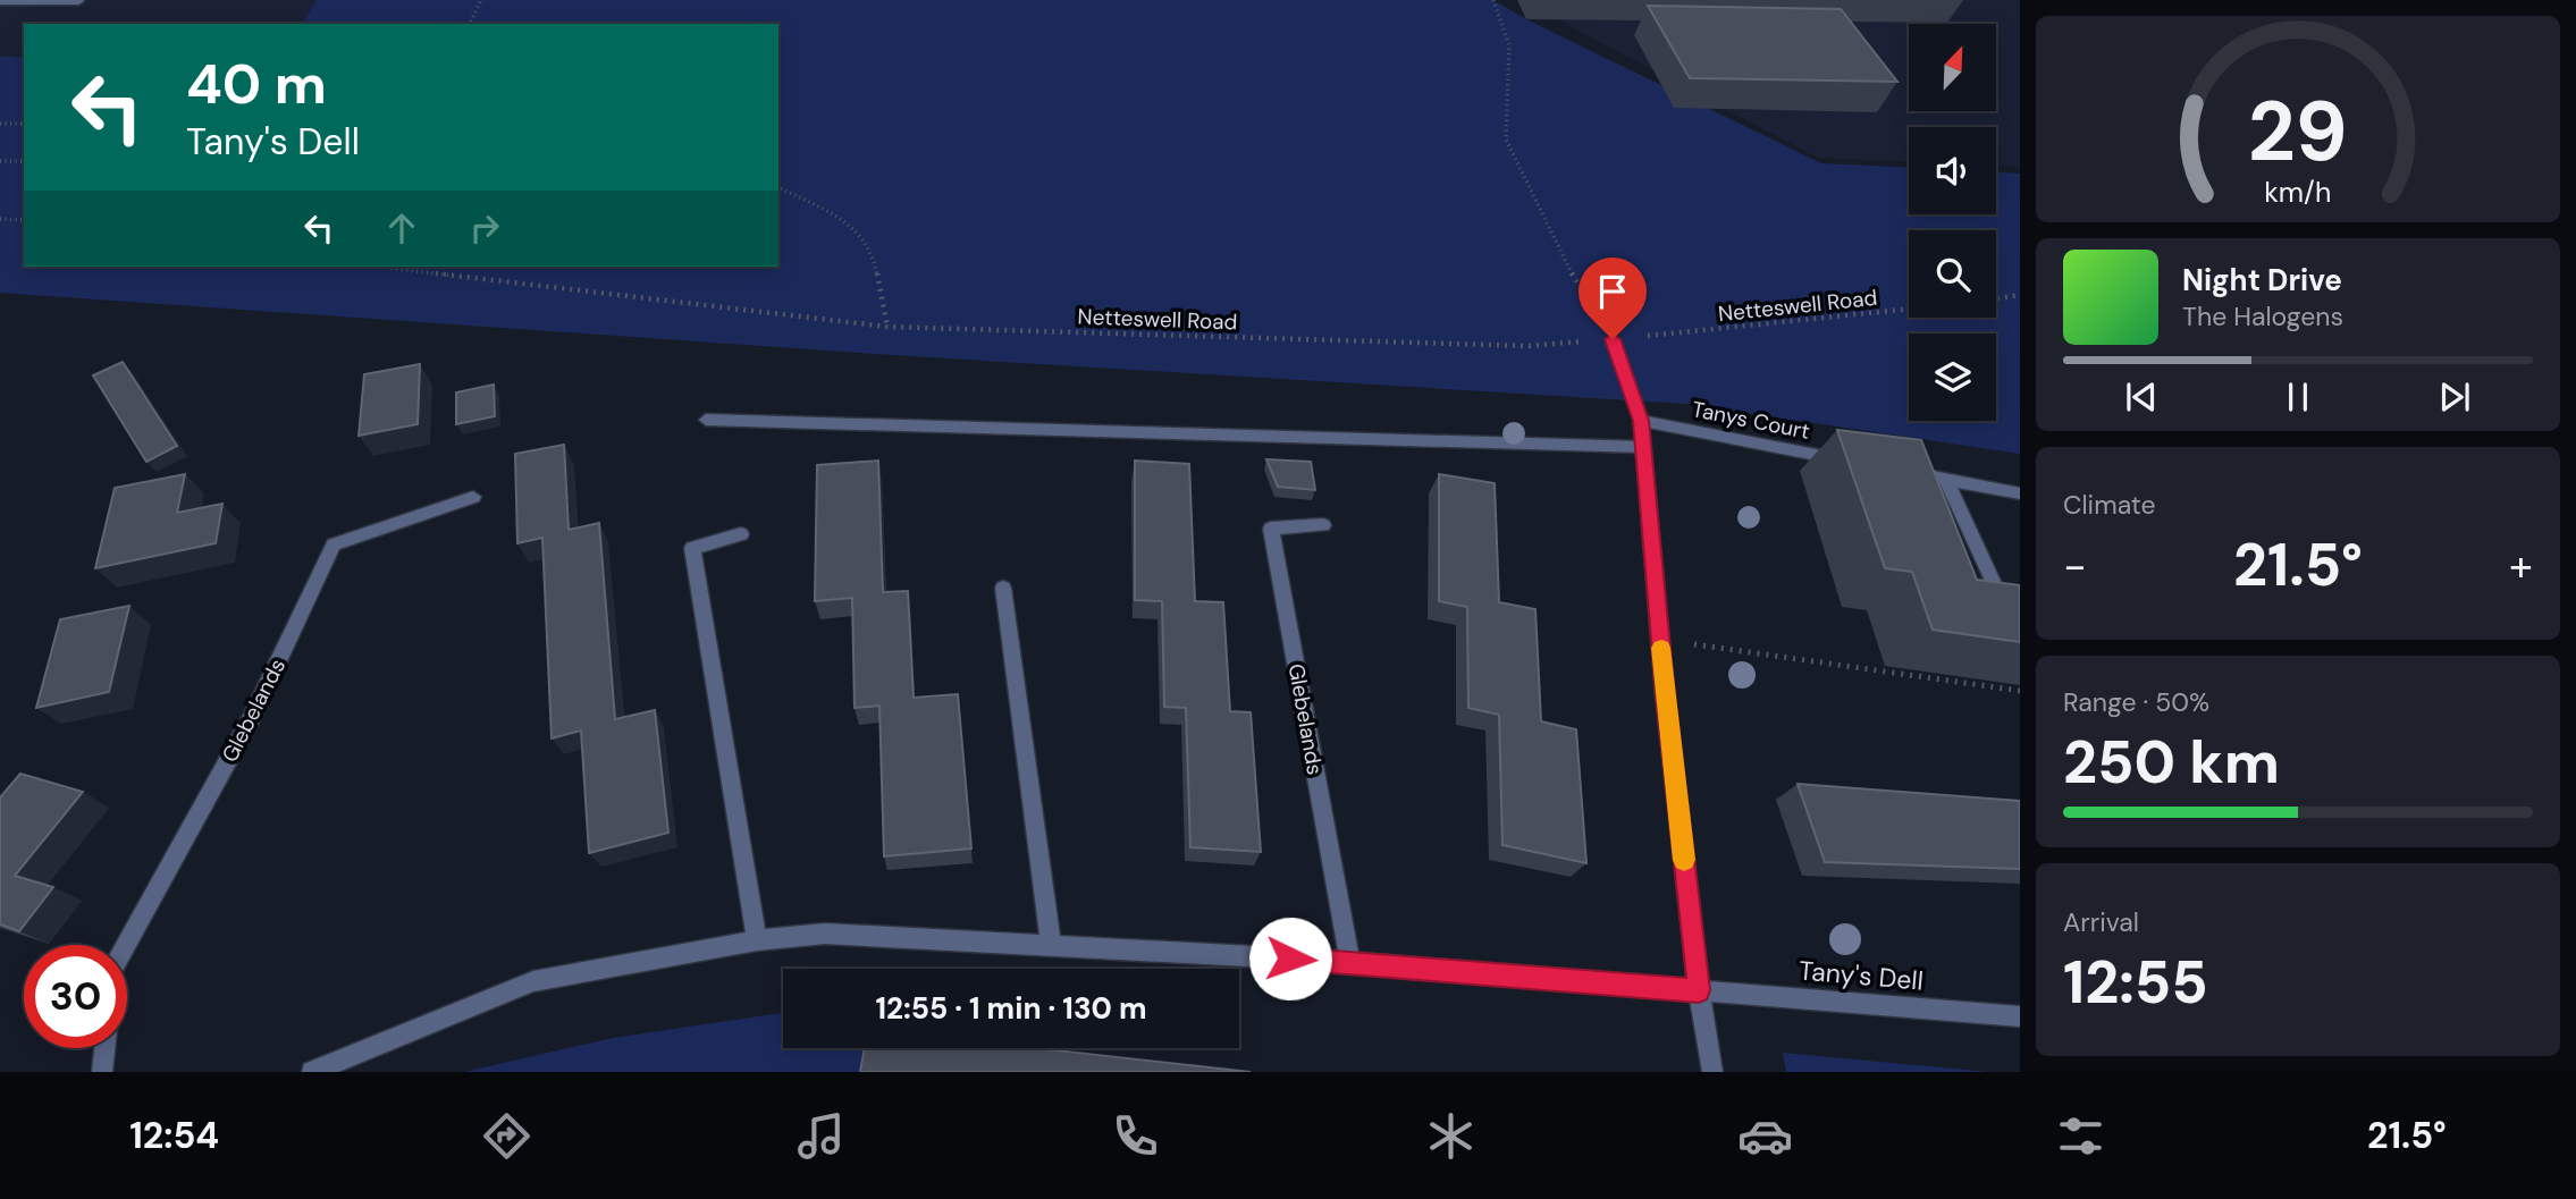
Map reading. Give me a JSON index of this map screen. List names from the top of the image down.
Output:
{
  "streets": {
    "street": ["Tanys Court", "Glebelands", "Tany's Dell"],
    "path": ["Netteswell Road"]
  },
  "north": "top right",
  "page": {
    "turn": ["40 m", "Tany's Dell"],
    "song": ["Night Drive", "The Halogens"],
    "tile": [
      "Climate",
      ["Range · 50%", "250 km"],
      ["Arrival", "12:55"]
    ],
    "heat": ["−", "21.5°", "+"],
    "limit": "30",
    "trip": "12:55 · 1 min · 130 m",
    "tabs": ["12:54", "21.5°"],
    "gauge": ["29", "km/h"]
  }
}
